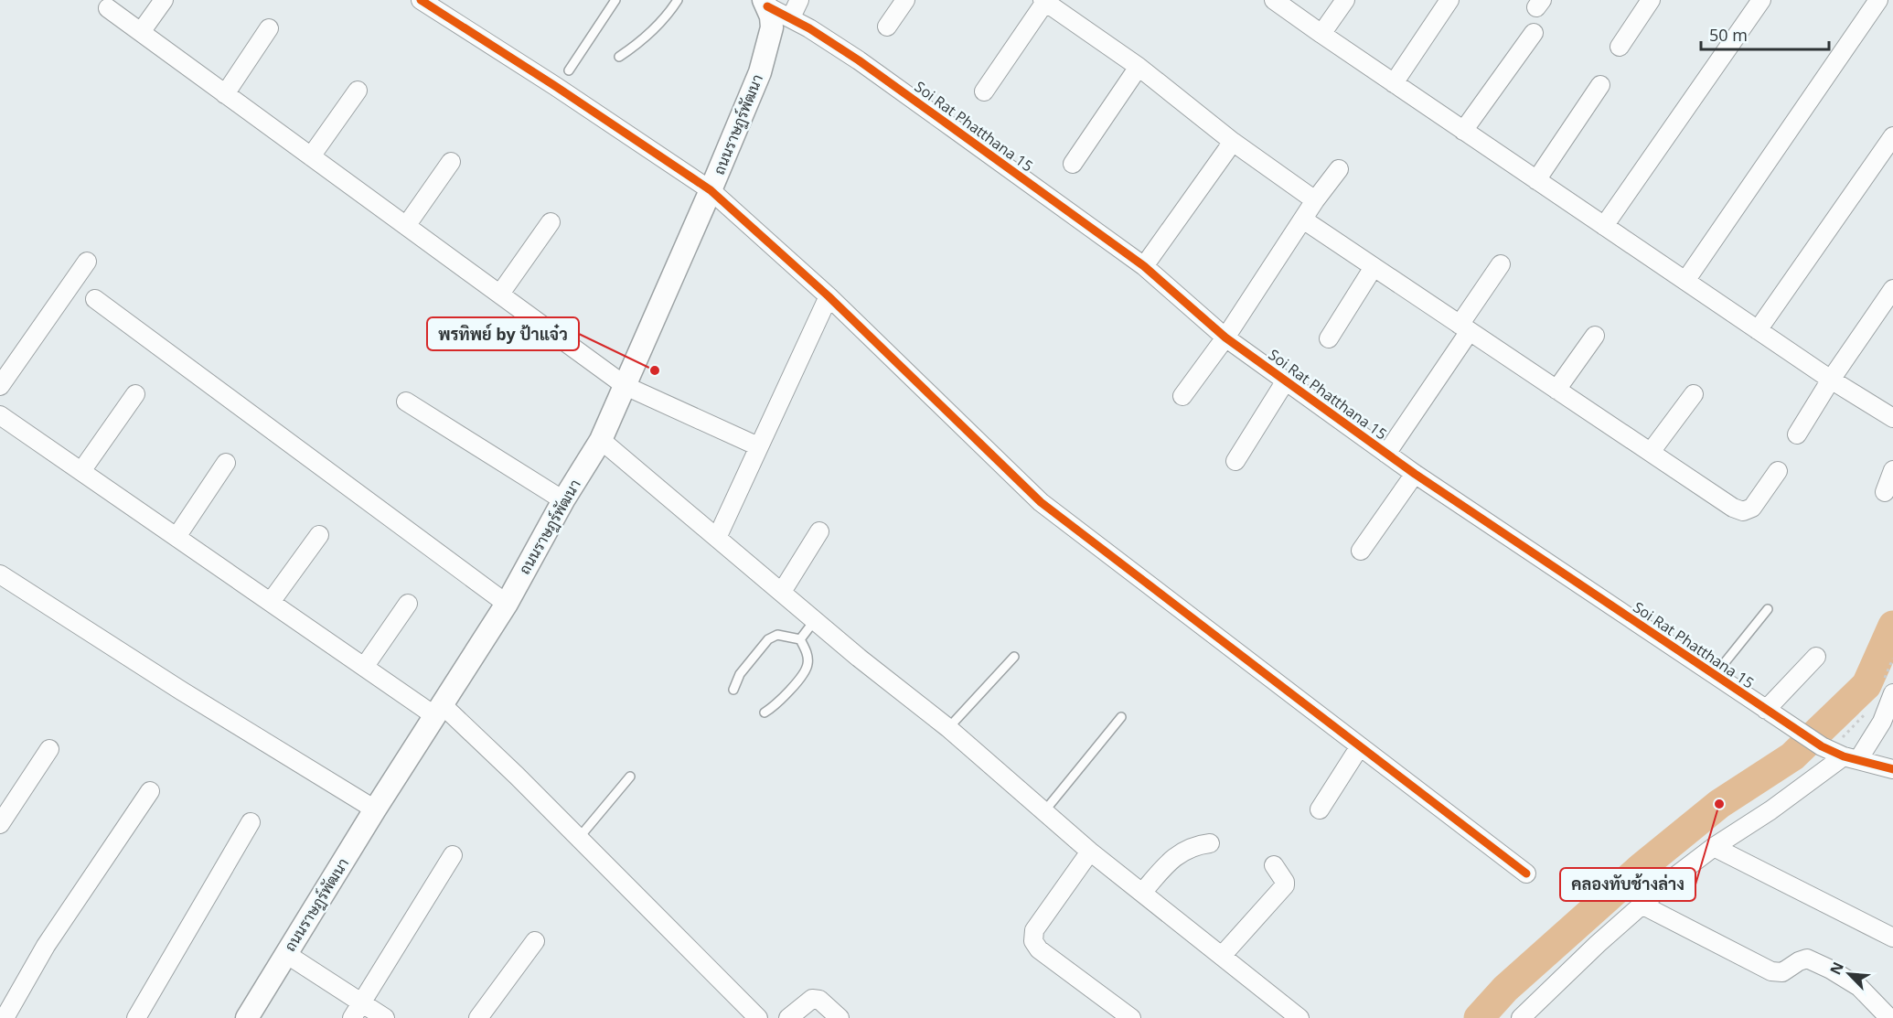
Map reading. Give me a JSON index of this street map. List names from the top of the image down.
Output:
{
  "streets": {
    "street": ["ถนนราษฏร์พัฒนา", "Soi Rat Phatthana 15"]
  },
  "crossings": [
    ["ถนนราษฏร์พัฒนา", "Soi Rat Phatthana 15"]
  ],
  "places": ["พรทิพย์ by ป้าแจ๋ว", "คลองทับช้างล่าง"],
  "scale_bar": "50 m",
  "north": "top left"
}
